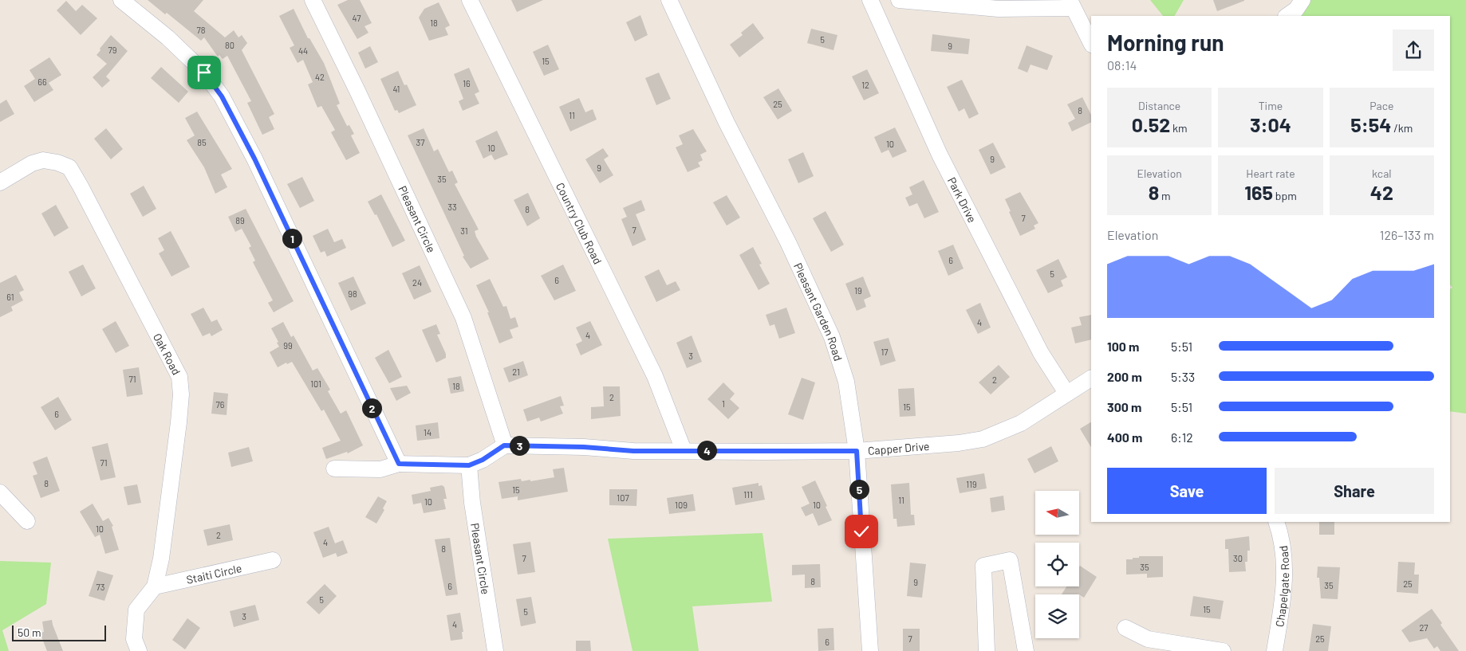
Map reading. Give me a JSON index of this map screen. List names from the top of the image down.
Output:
{
  "streets": {
    "street": [
      "Park Drive",
      "Pleasant Circle",
      "Country Club Road",
      "Pleasant Garden Road",
      "Oak Road",
      "Capper Drive",
      "Staiti Circle",
      "Chapelgate Road"
    ]
  },
  "crossings": [
    ["Park Drive", "Capper Drive"],
    ["Pleasant Circle", "Capper Drive"],
    ["Country Club Road", "Capper Drive"],
    ["Pleasant Garden Road", "Capper Drive"],
    ["Oak Road", "Staiti Circle"]
  ],
  "house_numbers": [
    "47",
    "18",
    "78",
    "5",
    "80",
    "9",
    "79",
    "44",
    "15",
    "42",
    "66",
    "16",
    "12",
    "41",
    "25",
    "8",
    "11",
    "85",
    "37",
    "10",
    "10",
    "9",
    "9",
    "35",
    "33",
    "8",
    "7",
    "89",
    "7",
    "31",
    "6",
    "5",
    "6",
    "24",
    "19",
    "98",
    "61",
    "4",
    "4",
    "99",
    "17",
    "3",
    "21",
    "71",
    "2",
    "101",
    "18",
    "2",
    "1",
    "76",
    "15",
    "6",
    "14",
    "71",
    "8",
    "119",
    "15",
    "111",
    "107",
    "11",
    "10",
    "109",
    "10",
    "10",
    "2",
    "4",
    "8",
    "7",
    "30",
    "35",
    "8",
    "9",
    "25",
    "35",
    "6",
    "73",
    "5",
    "15",
    "5",
    "3",
    "4",
    "27",
    "7",
    "25",
    "6"
  ],
  "scale_bar": "50 m",
  "north": "left",
  "page": {
    "heading": ["Morning run", "08:14"],
    "stats": [
      ["Distance", "0.52 km"],
      ["Time", "3:04"],
      ["Pace", "5:54 /km"],
      ["Elevation", "8 m"],
      ["Heart rate", "165 bpm"],
      ["kcal", "42"]
    ],
    "chart": ["Elevation", "126–133 m"],
    "pins": [
      "1",
      "2",
      "3",
      "4",
      "5"
    ],
    "list": [
      {
        "name": "100 m",
        "note": "5:51"
      },
      {
        "name": "200 m",
        "note": "5:33"
      },
      {
        "name": "300 m",
        "note": "5:51"
      },
      {
        "name": "400 m",
        "note": "6:12"
      }
    ],
    "buttons": ["Save", "Share"],
    "scale": "50 m"
  }
}
